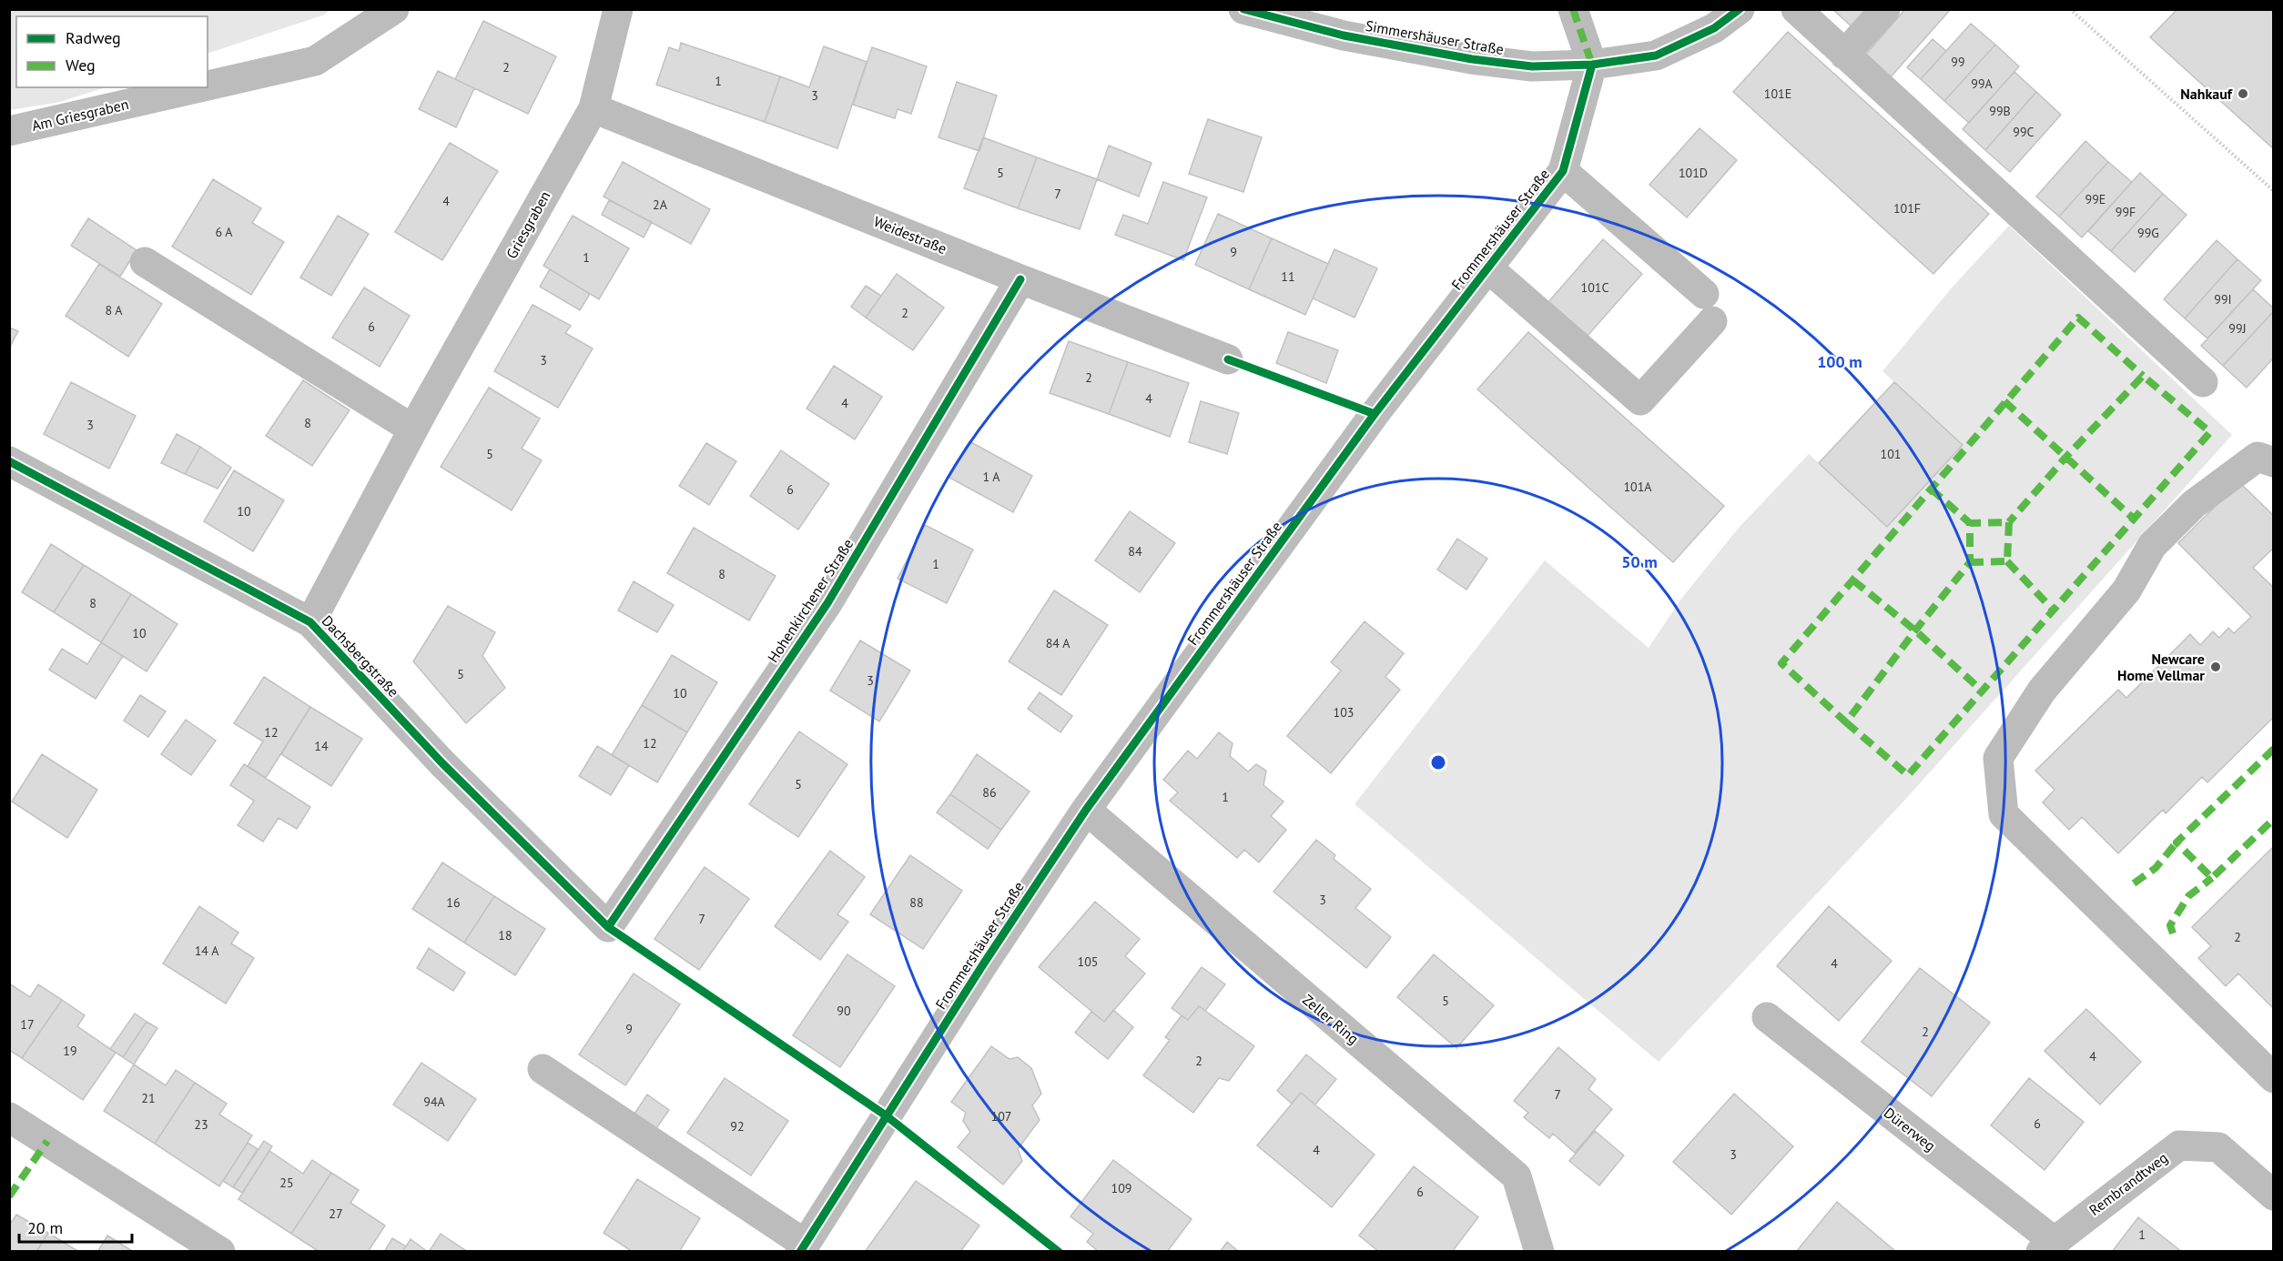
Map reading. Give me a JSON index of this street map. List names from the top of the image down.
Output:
{
  "streets": {
    "street": [
      "Simmershäuser Straße",
      "Am Griesgraben",
      "Griesgraben",
      "Frommershäuser Straße",
      "Weidestraße",
      "Hohenkirchener Straße",
      "Dachsbergstraße",
      "Zeller Ring",
      "Dürerweg",
      "Rembrandtweg"
    ]
  },
  "crossings": [
    ["Simmershäuser Straße", "Frommershäuser Straße"],
    ["Griesgraben", "Weidestraße"],
    ["Griesgraben", "Dachsbergstraße"],
    ["Frommershäuser Straße", "Zeller Ring"],
    ["Weidestraße", "Hohenkirchener Straße"],
    ["Hohenkirchener Straße", "Dachsbergstraße"],
    ["Dürerweg", "Rembrandtweg"]
  ],
  "places": ["Nahkauf", "Newcare Home Vellmar"],
  "house_numbers": [
    "99",
    "2",
    "1",
    "99A",
    "101E",
    "3",
    "99B",
    "99C",
    "5",
    "101D",
    "7",
    "99E",
    "4",
    "2A",
    "101F",
    "99F",
    "6 A",
    "99G",
    "9",
    "1",
    "11",
    "101C",
    "99I",
    "8 A",
    "2",
    "6",
    "99J",
    "3",
    "2",
    "4",
    "4",
    "8",
    "3",
    "5",
    "101",
    "1 A",
    "101A",
    "6",
    "10",
    "84",
    "1",
    "8",
    "8",
    "10",
    "84 A",
    "5",
    "3",
    "10",
    "103",
    "12",
    "12",
    "14",
    "5",
    "86",
    "1",
    "3",
    "16",
    "88",
    "7",
    "18",
    "2",
    "14 A",
    "105",
    "4",
    "5",
    "90",
    "17",
    "9",
    "2",
    "19",
    "4",
    "2",
    "7",
    "21",
    "94A",
    "107",
    "6",
    "23",
    "92",
    "4",
    "3",
    "25",
    "109",
    "6",
    "27",
    "1"
  ],
  "legend": ["Radweg", "Weg"],
  "scale_bar": "20 m",
  "rings": ["100 m", "50 m"]
}
